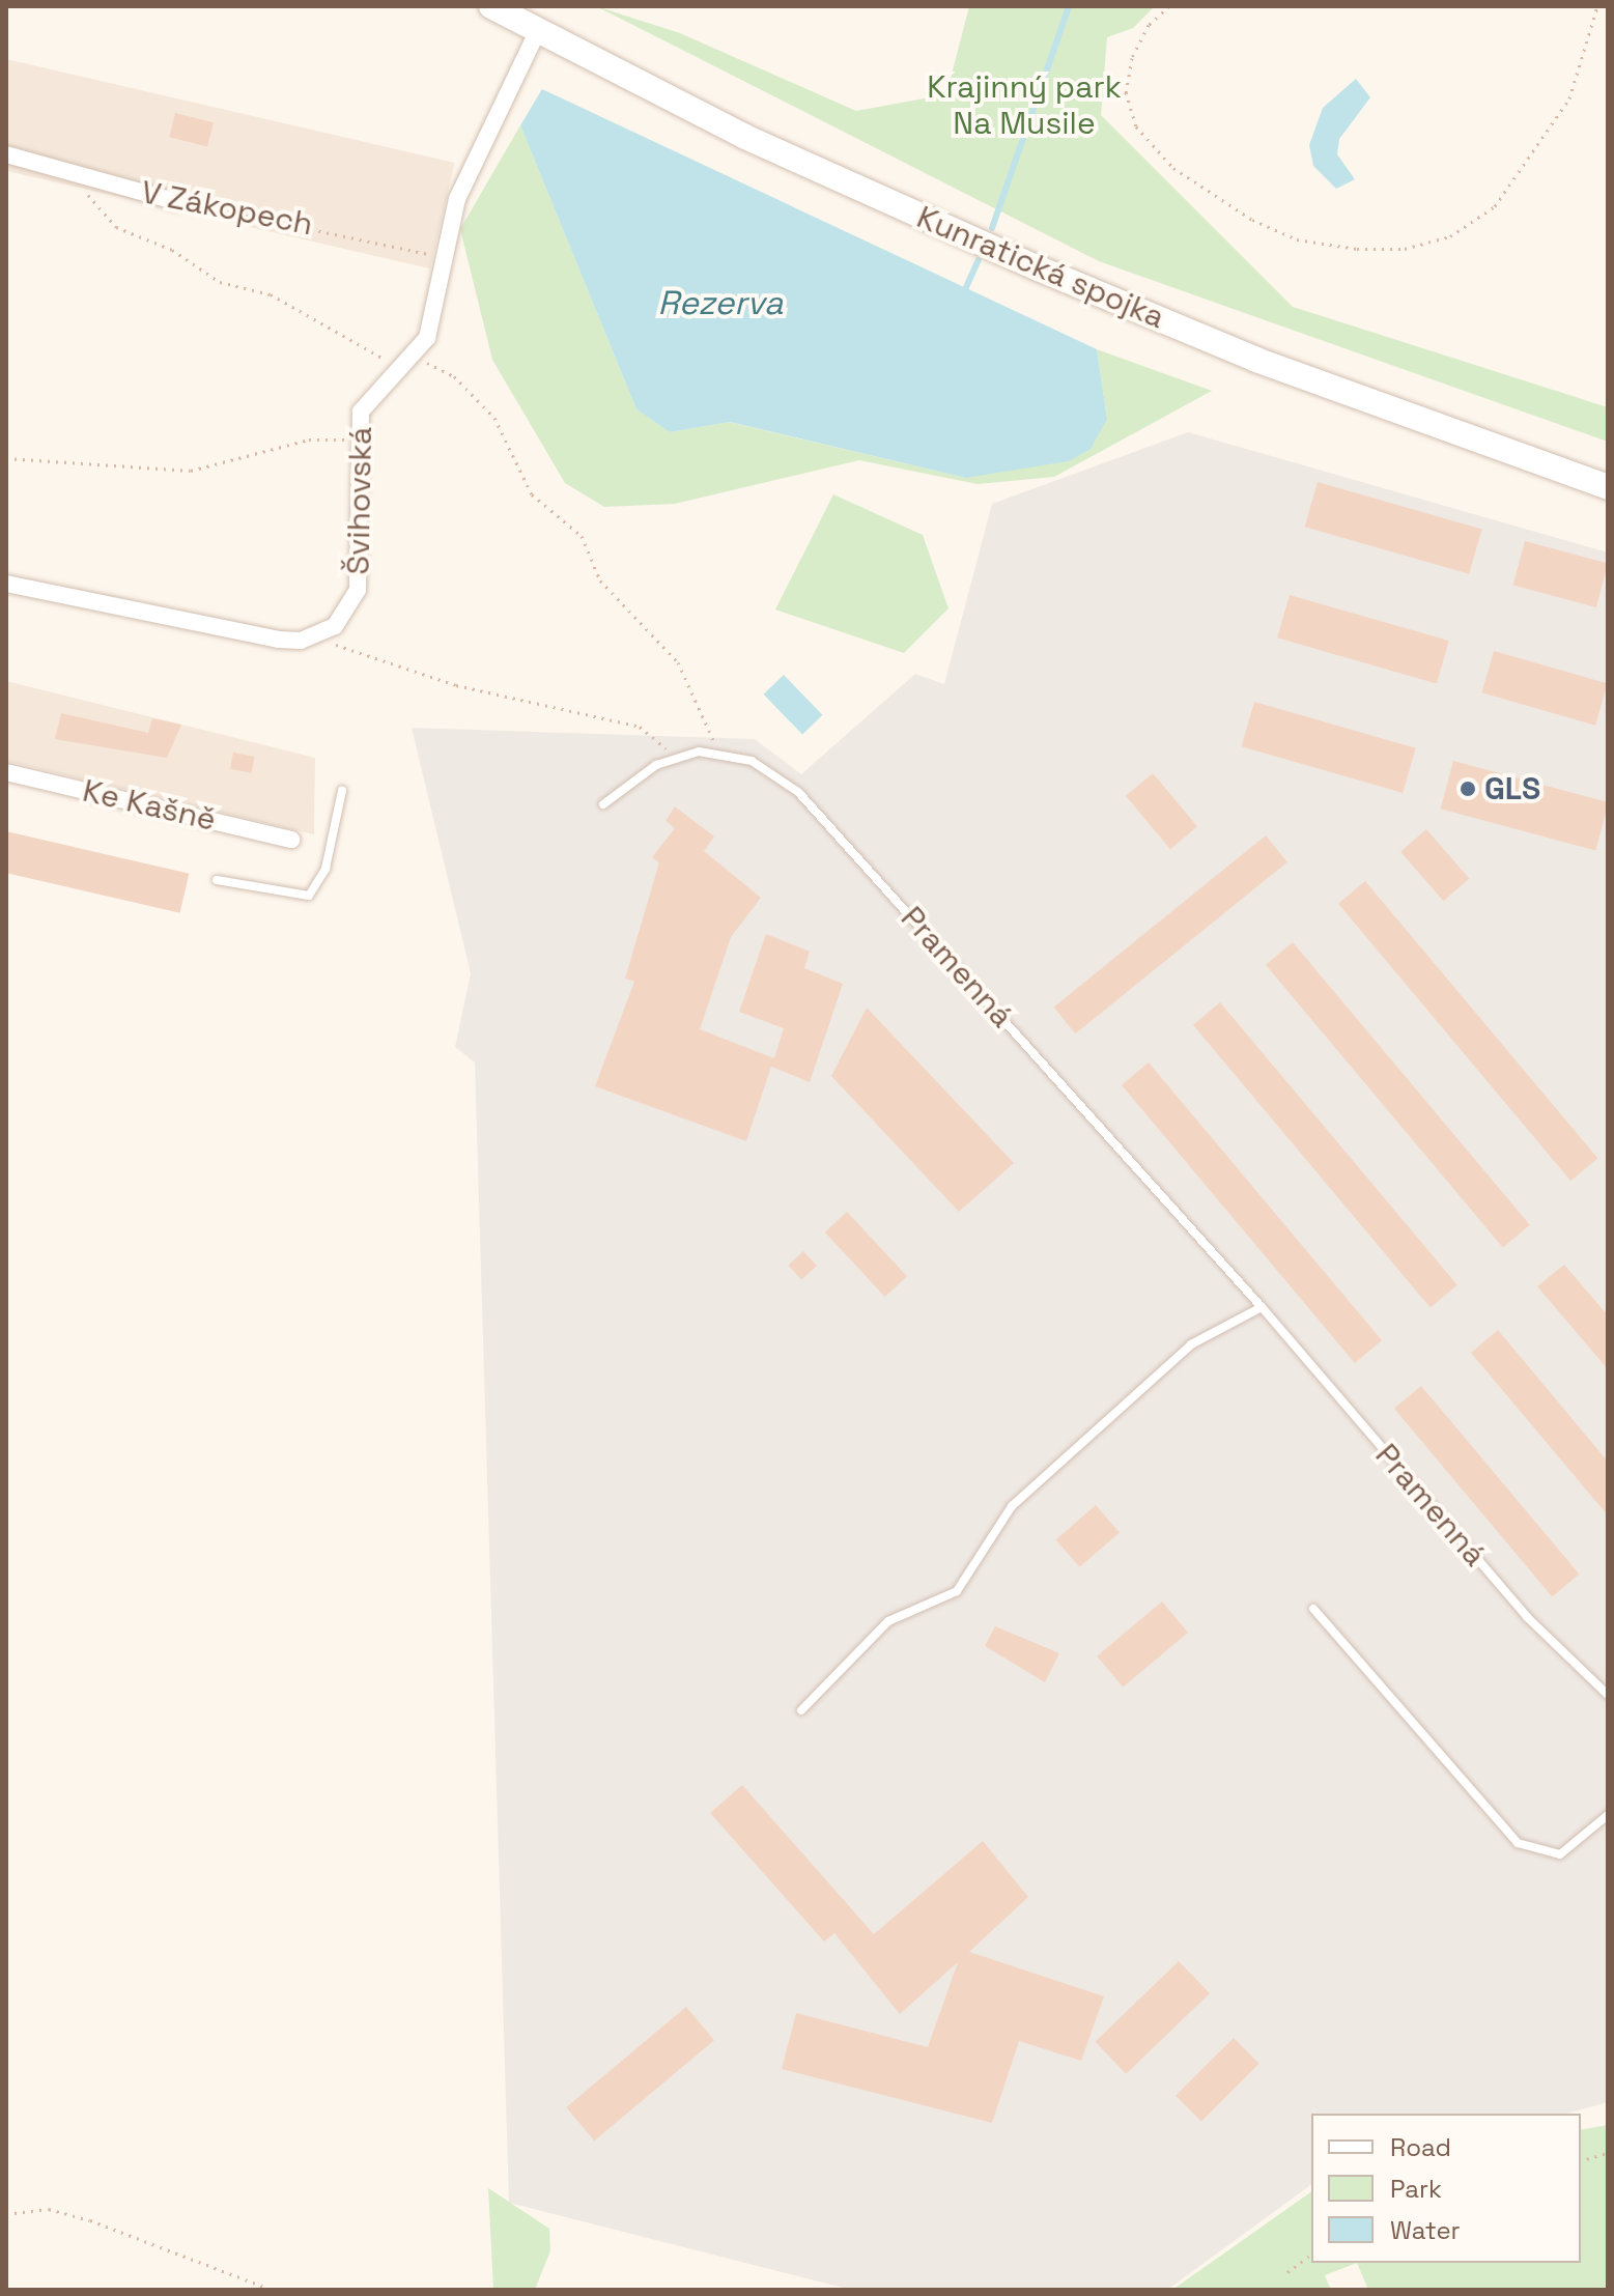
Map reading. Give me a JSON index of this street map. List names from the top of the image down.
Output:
{
  "streets": {
    "main road": ["Kunratická spojka"],
    "street": ["V Zákopech", "Švihovská", "Ke Kašně"],
    "lane": ["Pramenná"]
  },
  "crossings": [
    ["V Zákopech", "Švihovská"],
    ["Kunratická spojka", "Švihovská"]
  ],
  "water": ["Rezerva"],
  "parks": ["Krajinný park Na Musile"],
  "places": ["GLS"],
  "legend": ["Road", "Park", "Water"]
}
